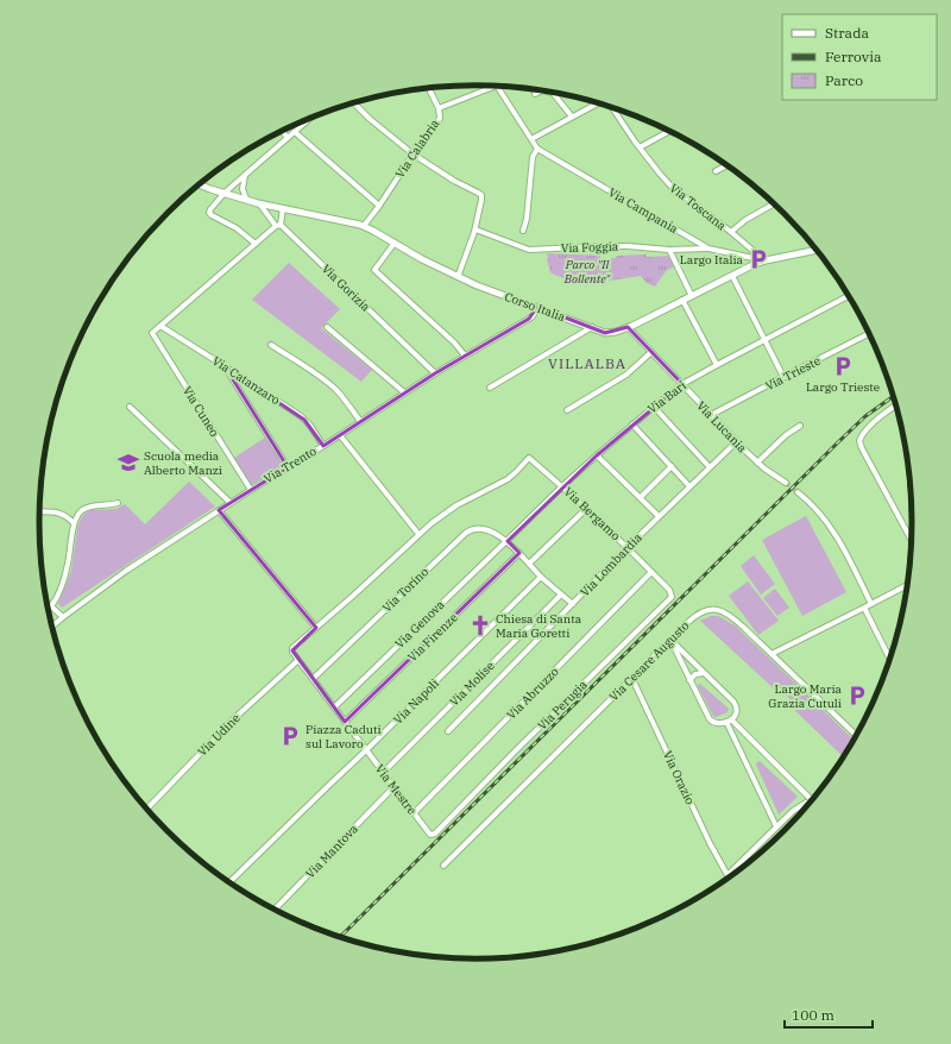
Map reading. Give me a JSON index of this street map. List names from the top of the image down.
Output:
{
  "streets": {
    "street": [
      "Via Calabria",
      "Via Toscana",
      "Via Campania",
      "Via Foggia",
      "Via Gorizia",
      "Corso Italia",
      "Via Trieste",
      "Via Catanzaro",
      "Via Bari",
      "Via Cuneo",
      "Via Lucania",
      "Via Trento",
      "Via Bergamo",
      "Via Lombardia",
      "Via Torino",
      "Via Genova",
      "Via Firenze",
      "Via Cesare Augusto",
      "Via Molise",
      "Via Abruzzo",
      "Via Napoli",
      "Via Perugia",
      "Via Udine",
      "Via Orazio",
      "Via Mestre",
      "Via Mantova"
    ]
  },
  "crossings": [
    ["Via Calabria", "Corso Italia"],
    ["Via Toscana", "Via Campania"],
    ["Via Toscana", "Corso Italia"],
    ["Via Campania", "Via Foggia"],
    ["Via Campania", "Corso Italia"],
    ["Via Gorizia", "Corso Italia"],
    ["Via Gorizia", "Via Trento"],
    ["Corso Italia", "Via Lucania"],
    ["Corso Italia", "Via Trento"],
    ["Via Trieste", "Via Lucania"],
    ["Via Catanzaro", "Via Cuneo"],
    ["Via Catanzaro", "Via Trento"],
    ["Via Bari", "Via Lucania"],
    ["Via Bari", "Via Bergamo"],
    ["Via Bari", "Via Torino"],
    ["Via Bari", "Via Genova"],
    ["Via Cuneo", "Via Trento"],
    ["Via Lucania", "Via Lombardia"],
    ["Via Bergamo", "Via Lombardia"],
    ["Via Bergamo", "Via Abruzzo"],
    ["Via Bergamo", "Via Perugia"],
    ["Via Lombardia", "Via Torino"],
    ["Via Torino", "Via Genova"],
    ["Via Torino", "Via Firenze"],
    ["Via Torino", "Via Molise"],
    ["Via Torino", "Via Napoli"],
    ["Via Torino", "Via Mestre"],
    ["Via Genova", "Via Mestre"],
    ["Via Firenze", "Via Mestre"],
    ["Via Cesare Augusto", "Via Orazio"],
    ["Via Molise", "Via Mestre"],
    ["Via Abruzzo", "Via Perugia"],
    ["Via Abruzzo", "Via Mestre"],
    ["Via Napoli", "Via Mestre"],
    ["Via Perugia", "Via Mestre"],
    ["Via Udine", "Via Mestre"],
    ["Via Mestre", "Via Mantova"]
  ],
  "districts": ["VILLALBA"],
  "parks": ["Parco \"Il Bollente\""],
  "places": {
    "parking": [
      "Largo Italia",
      "Largo Trieste",
      "Largo Maria Grazia Cutuli",
      "Piazza Caduti sul Lavoro"
    ],
    "school or university": ["Scuola media Alberto Manzi"],
    "church": ["Chiesa di Santa Maria Goretti"]
  },
  "legend": ["Strada", "Ferrovia", "Parco"],
  "scale_bar": "100 m"
}
